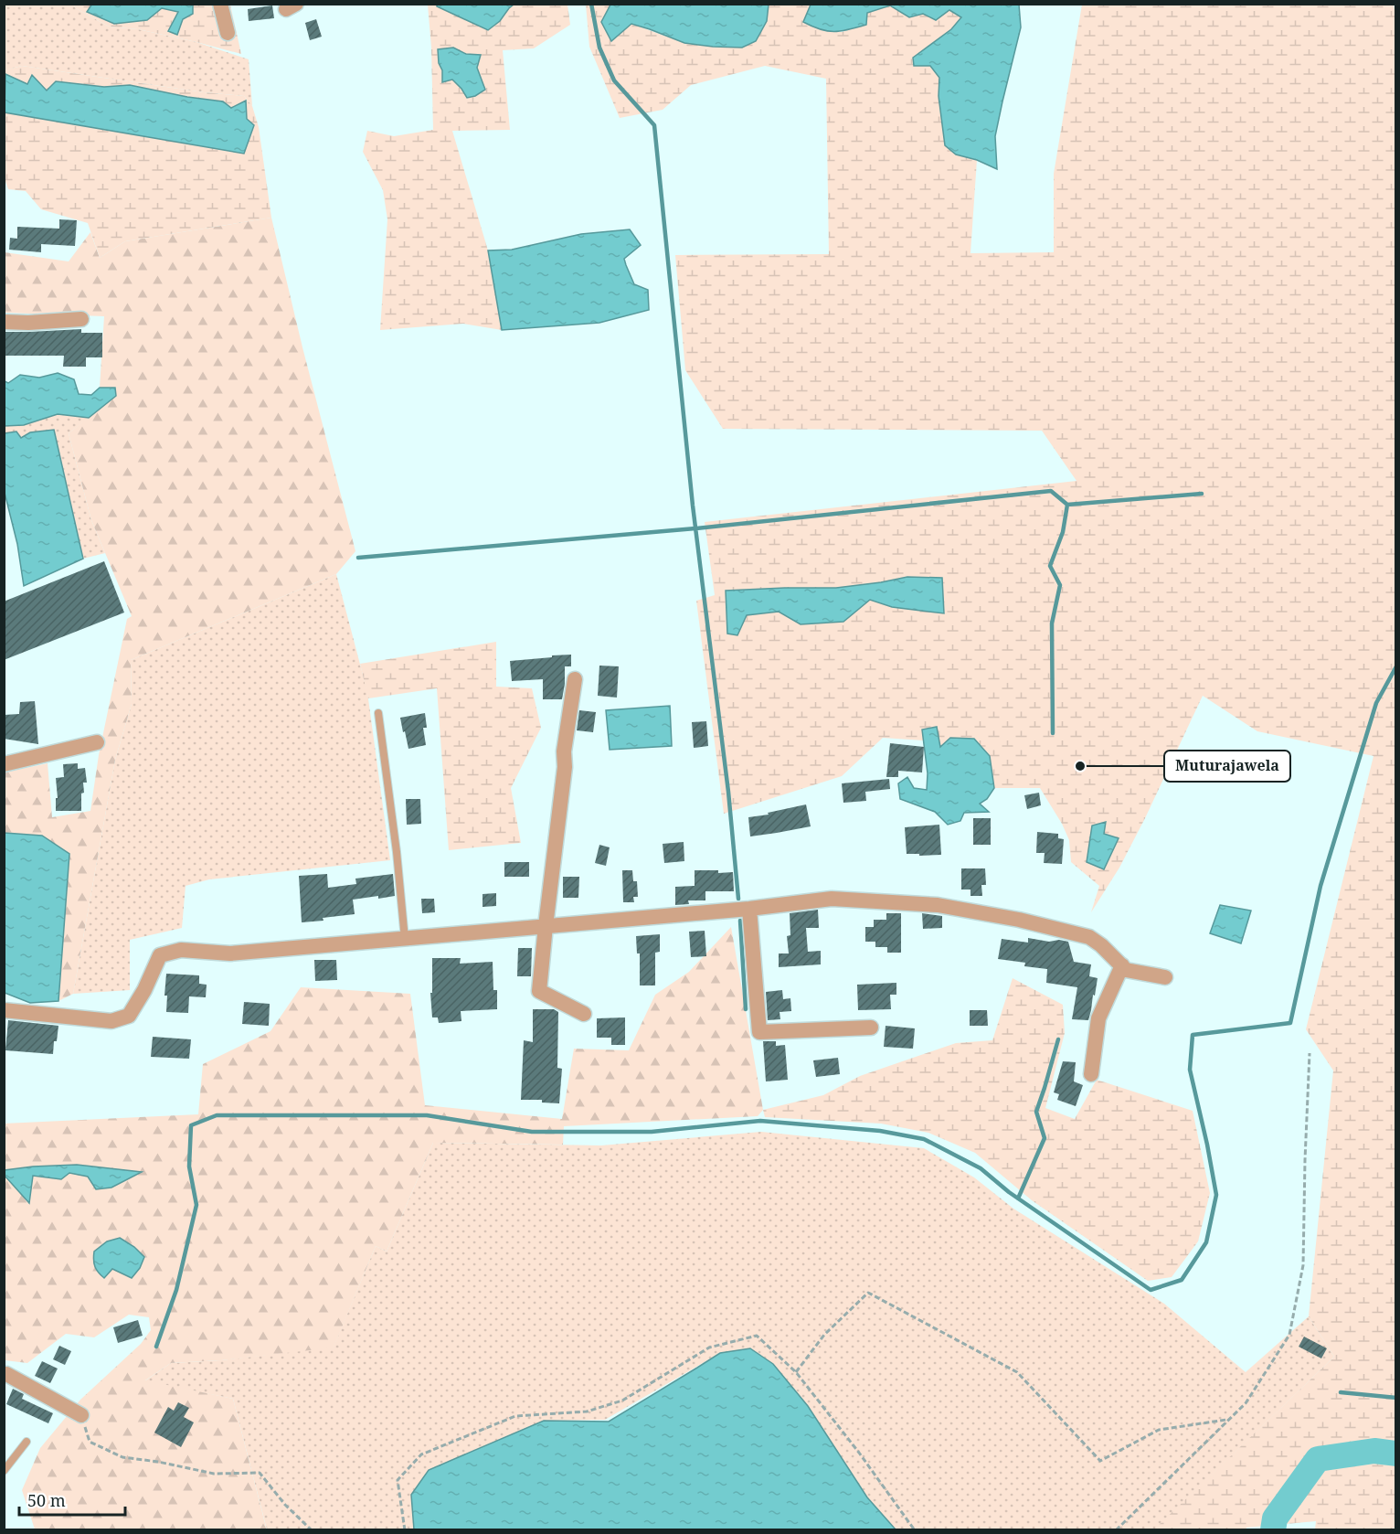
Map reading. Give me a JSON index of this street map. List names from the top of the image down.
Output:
{
  "places": ["Muturajawela"],
  "scale_bar": "50 m"
}
